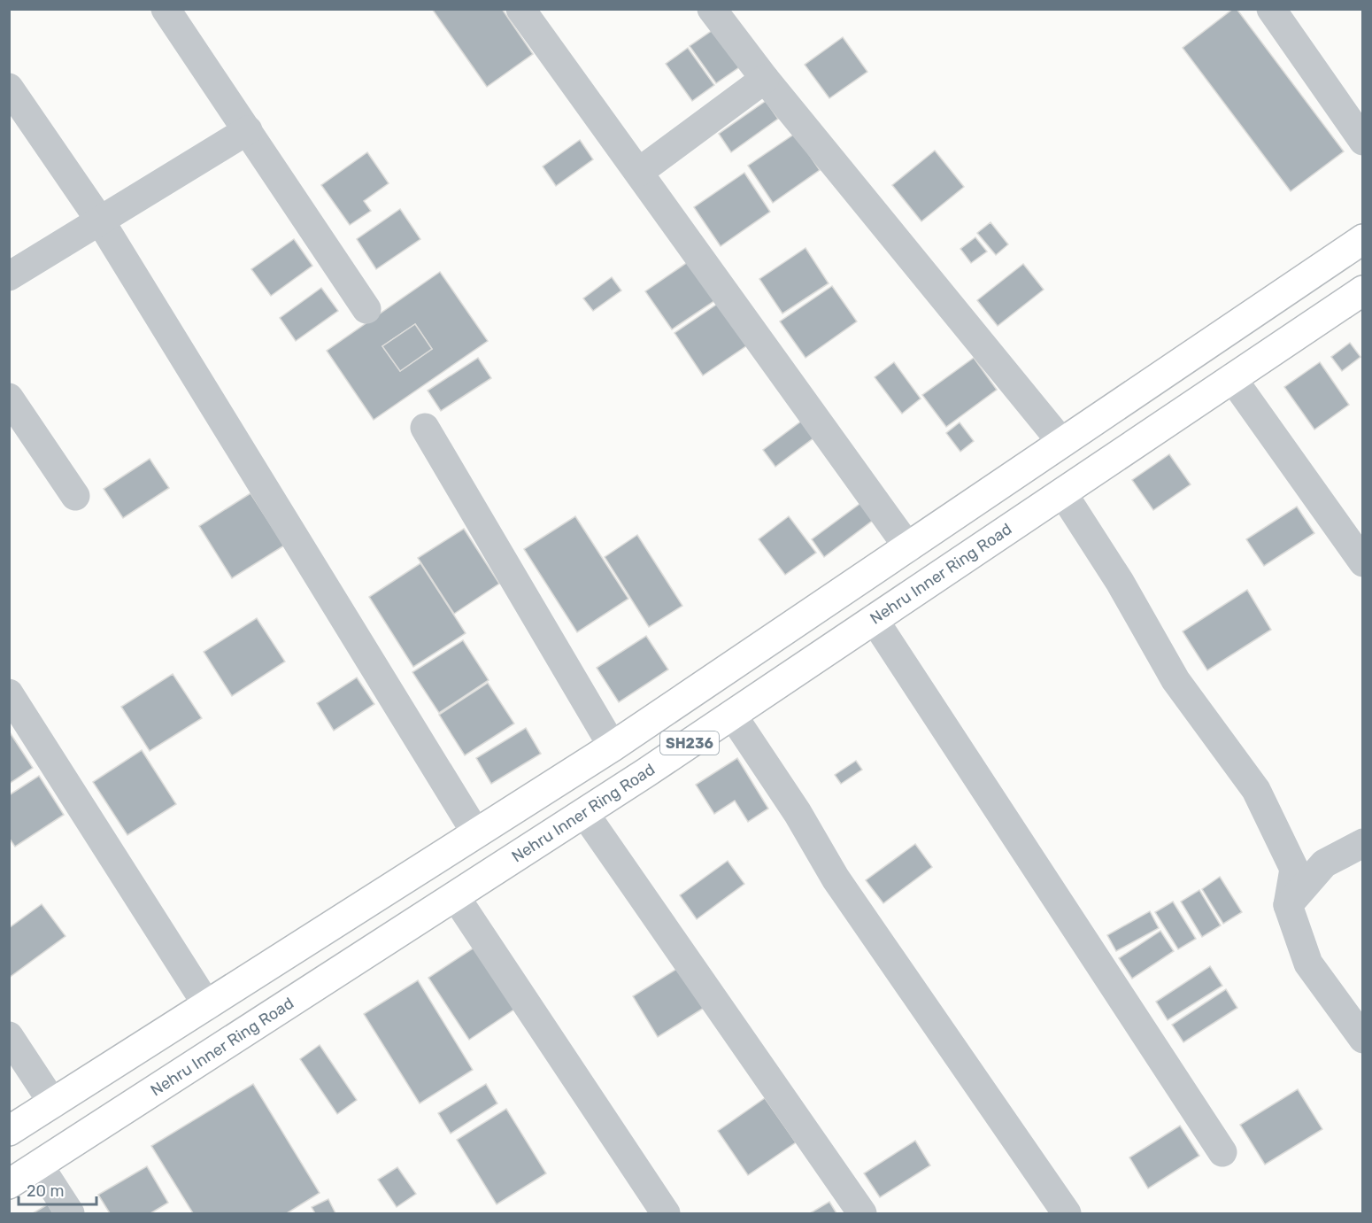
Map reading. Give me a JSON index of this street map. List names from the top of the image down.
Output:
{
  "streets": {
    "main road": ["Nehru Inner Ring Road", "SH236"]
  },
  "scale_bar": "20 m"
}
